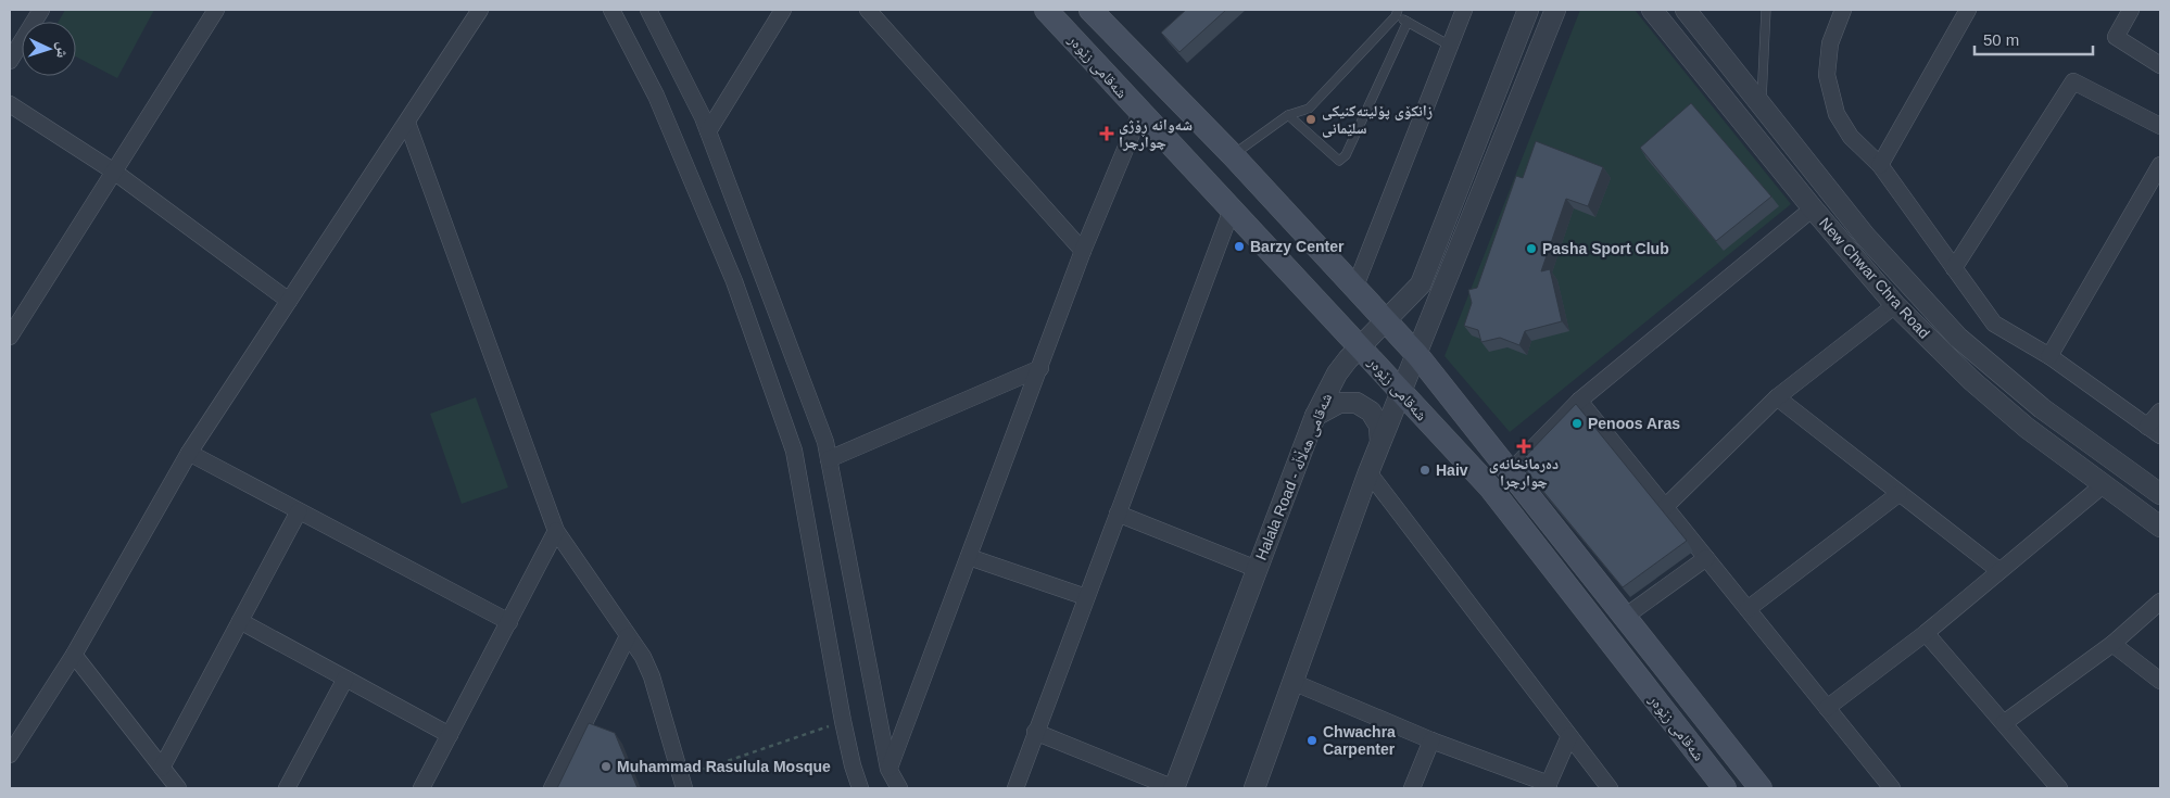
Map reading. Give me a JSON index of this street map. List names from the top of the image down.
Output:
{
  "streets": {
    "main road": ["شەقامی زێوەر"],
    "street": ["New Chwar Chra Road", "Halala Road - شەقامی هەڵاڵە"]
  },
  "crossings": [
    ["شەقامی زێوەر", "Halala Road - شەقامی هەڵاڵە"]
  ],
  "places": {
    "other": [
      "زانکۆی پۆلیتەکنیکی سلێمانی",
      "Barzy Center",
      "Pasha Sport Club",
      "Penoos Aras",
      "Haiv",
      "Chwachra Carpenter",
      "Muhammad Rasulula Mosque"
    ],
    "health": ["شەوانە ڕۆژی چوارچرا", "دەرمانخانەی چوارچرا"]
  },
  "scale_bar": "50 m",
  "north": "right"
}
